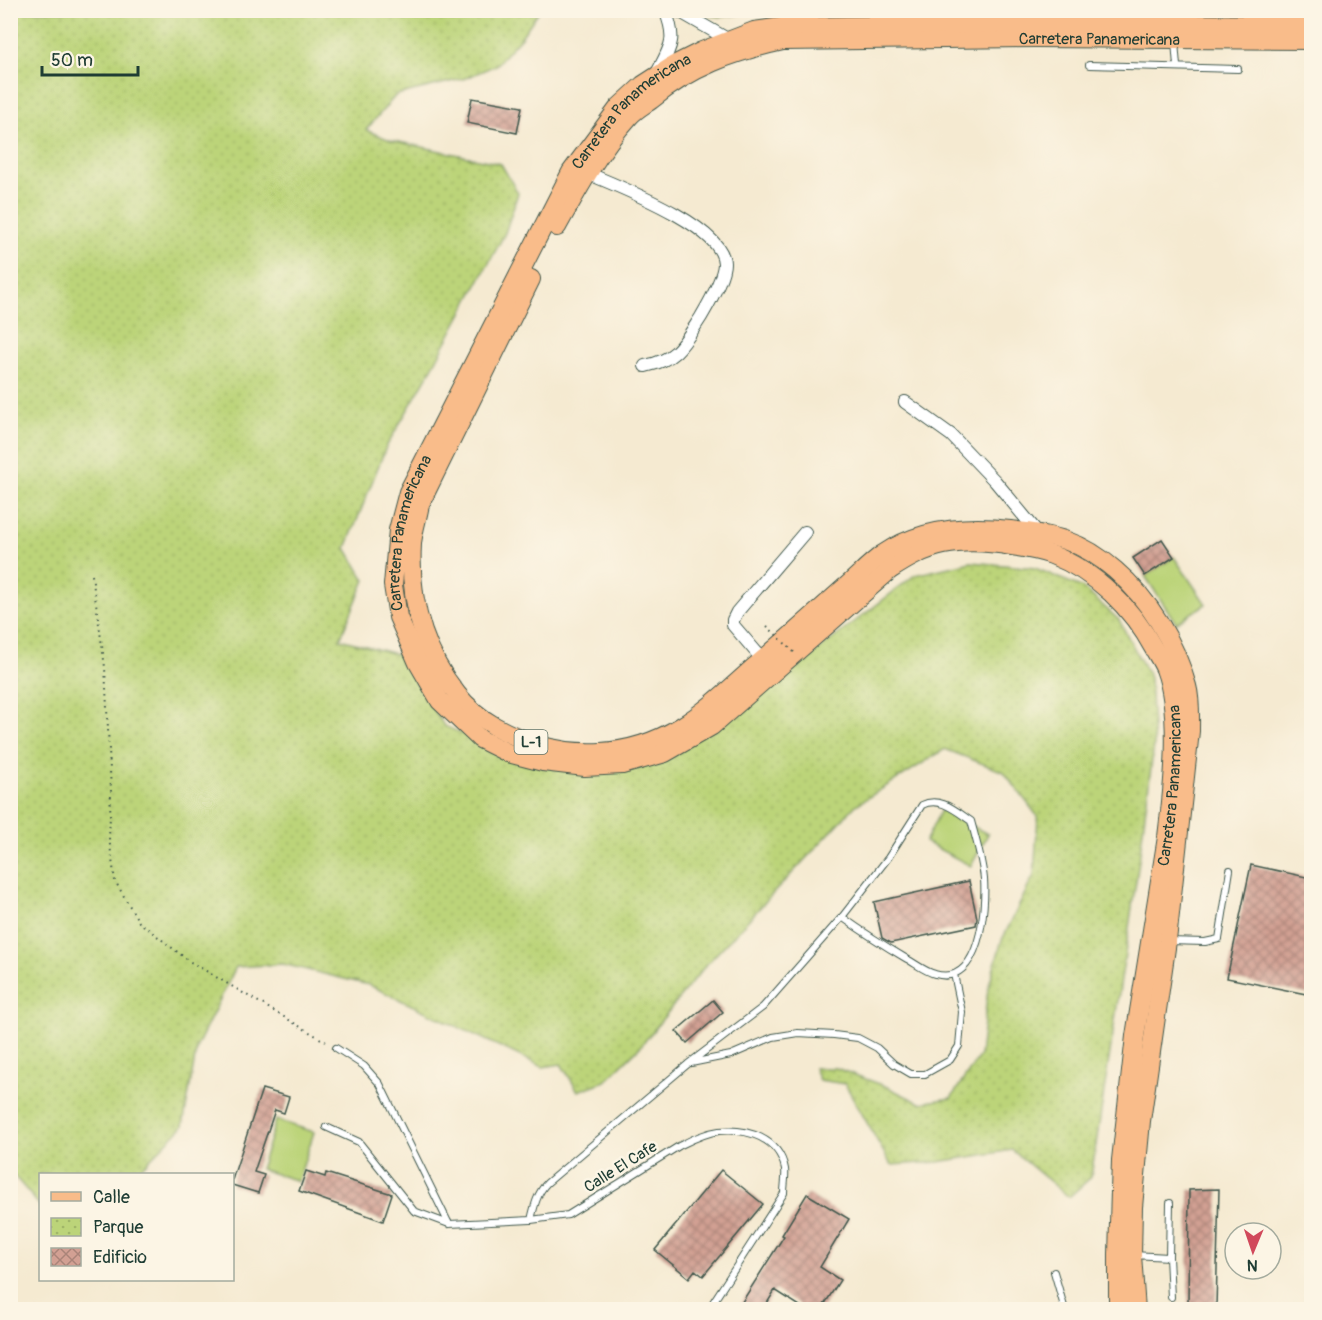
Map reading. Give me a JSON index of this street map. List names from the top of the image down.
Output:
{
  "streets": {
    "main road": ["Carretera Panamericana", "L-1"],
    "lane": ["Calle El Cafe"]
  },
  "legend": ["Calle", "Parque", "Edificio"],
  "scale_bar": "50 m",
  "north": "bottom"
}
